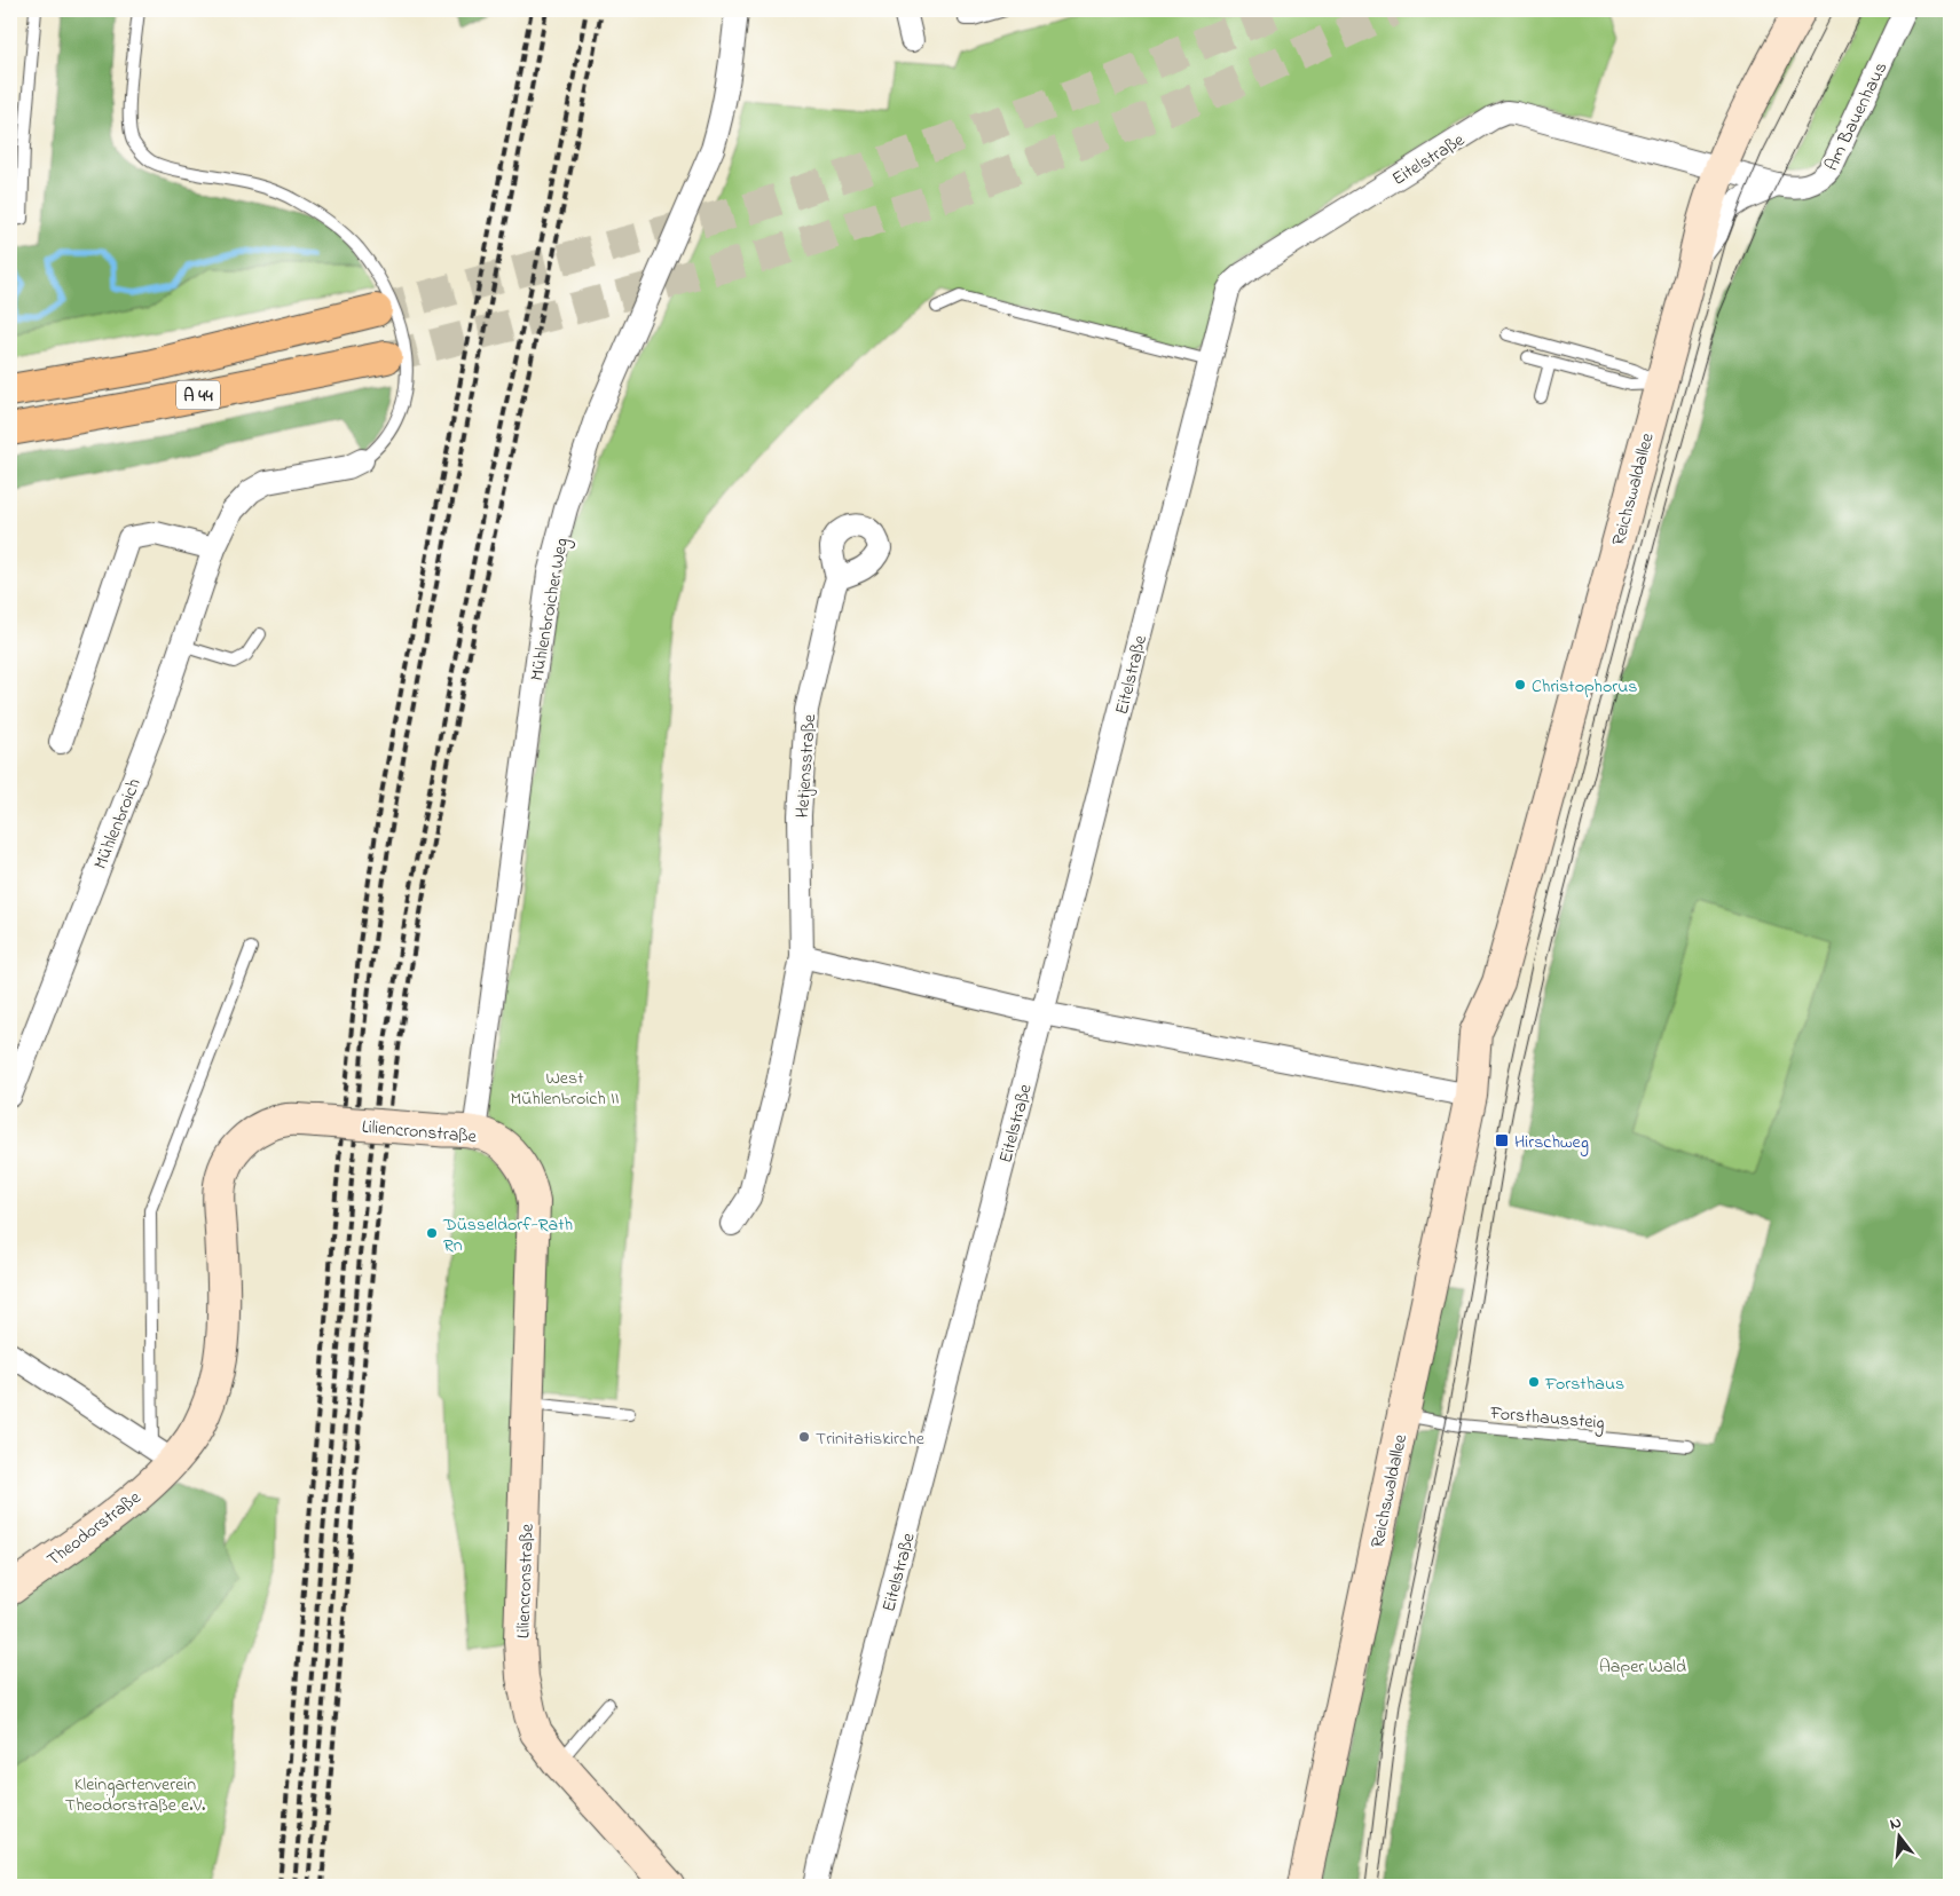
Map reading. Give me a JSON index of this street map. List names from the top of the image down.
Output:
{
  "streets": {
    "highway": ["A 44"],
    "main road": ["Reichswaldallee", "Liliencronstraße", "Theodorstraße"],
    "street": [
      "Am Bauenhaus",
      "Eitelstraße",
      "Mühlenbroicher Weg",
      "Hetjensstraße",
      "Mühlenbroich"
    ],
    "lane": ["Forsthaussteig"]
  },
  "crossings": [
    ["Am Bauenhaus", "Eitelstraße"],
    ["Am Bauenhaus", "Reichswaldallee"],
    ["Eitelstraße", "Reichswaldallee"],
    ["Reichswaldallee", "Forsthaussteig"],
    ["Mühlenbroicher Weg", "Liliencronstraße"],
    ["Liliencronstraße", "Theodorstraße"]
  ],
  "parks": ["West Mühlenbroich II", "Aaper Wald", "Kleingartenverein Theodorstraße e.V."],
  "places": {
    "other": [
      "Christophorus",
      "Düsseldorf-Rath Rn",
      "Forsthaus",
      "Trinitatiskirche"
    ],
    "transit": ["Hirschweg"]
  },
  "north": "top"
}
